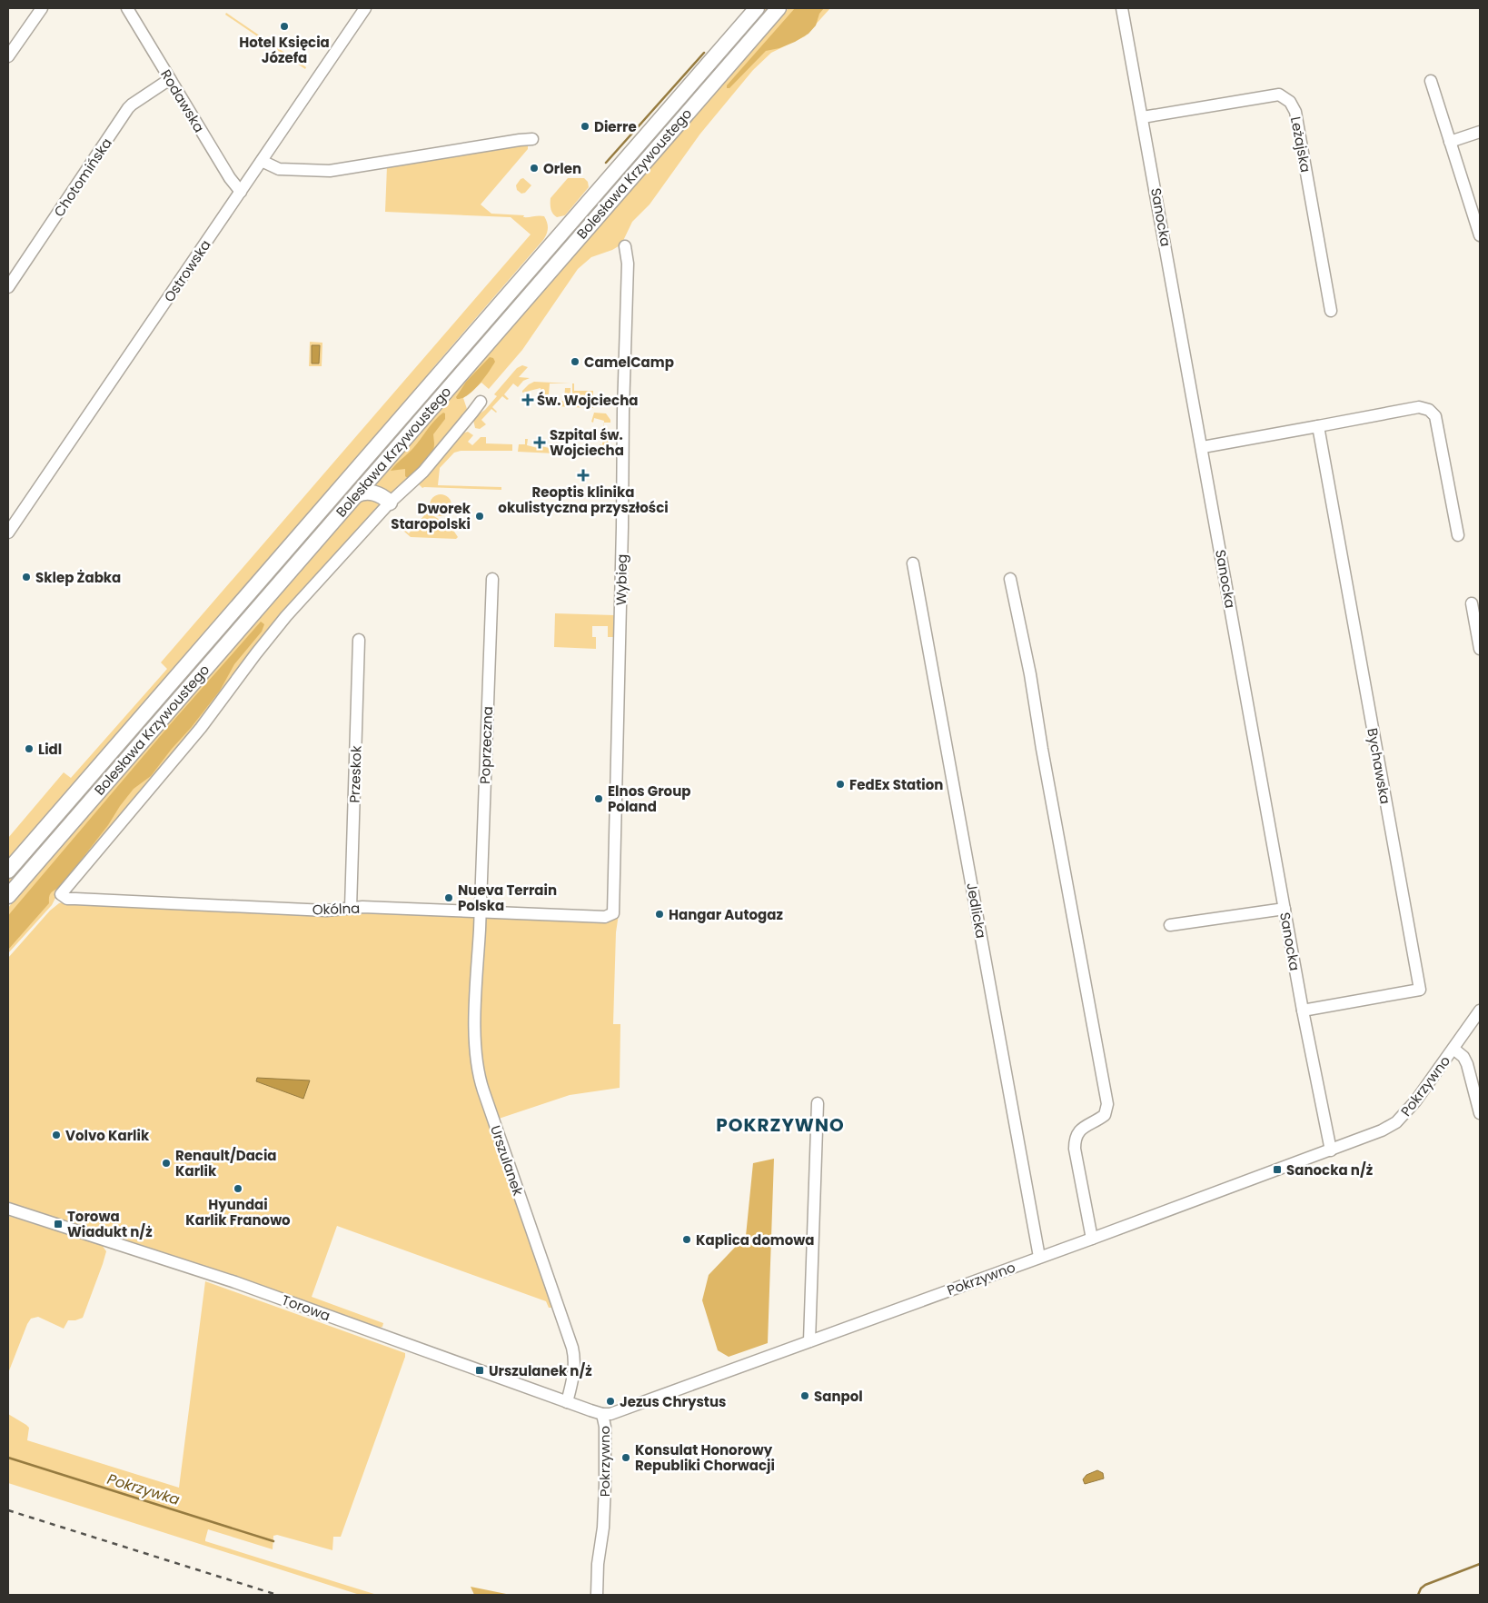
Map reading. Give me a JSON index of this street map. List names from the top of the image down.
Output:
{
  "streets": {
    "main road": ["Bolesława Krzywoustego"],
    "street": [
      "Rodawska",
      "Leżajska",
      "Chotomińska",
      "Sanocka",
      "Ostrowska",
      "Wybieg",
      "Poprzeczna",
      "Bychawska",
      "Przeskok",
      "Okólna",
      "Jedlicka",
      "Pokrzywno",
      "Urszulanek",
      "Torowa"
    ]
  },
  "crossings": [
    ["Rodawska", "Chotomińska"],
    ["Rodawska", "Ostrowska"],
    ["Leżajska", "Sanocka"],
    ["Sanocka", "Bychawska"],
    ["Sanocka", "Pokrzywno"],
    ["Wybieg", "Okólna"],
    ["Poprzeczna", "Okólna"],
    ["Poprzeczna", "Urszulanek"],
    ["Przeskok", "Okólna"],
    ["Okólna", "Urszulanek"],
    ["Jedlicka", "Pokrzywno"],
    ["Pokrzywno", "Torowa"],
    ["Urszulanek", "Torowa"]
  ],
  "districts": ["POKRZYWNO"],
  "water": ["Pokrzywka"],
  "places": {
    "other": [
      "Hotel Księcia Józefa",
      "Dierre",
      "Orlen",
      "CamelCamp",
      "Dworek Staropolski",
      "Sklep Żabka",
      "Lidl",
      "FedEx Station",
      "Elnos Group Poland",
      "Nueva Terrain Polska",
      "Hangar Autogaz",
      "Volvo Karlik",
      "Renault/Dacia Karlik",
      "Hyundai Karlik Franowo",
      "Kaplica domowa",
      "Sanpol",
      "Jezus Chrystus",
      "Konsulat Honorowy Republiki Chorwacji"
    ],
    "health": ["Św. Wojciecha", "Szpital św. Wojciecha", "Reoptis klinika okulistyczna przyszłości"],
    "transit": ["Sanocka n/ż", "Torowa Wiadukt n/ż", "Urszulanek n/ż"]
  }
}
